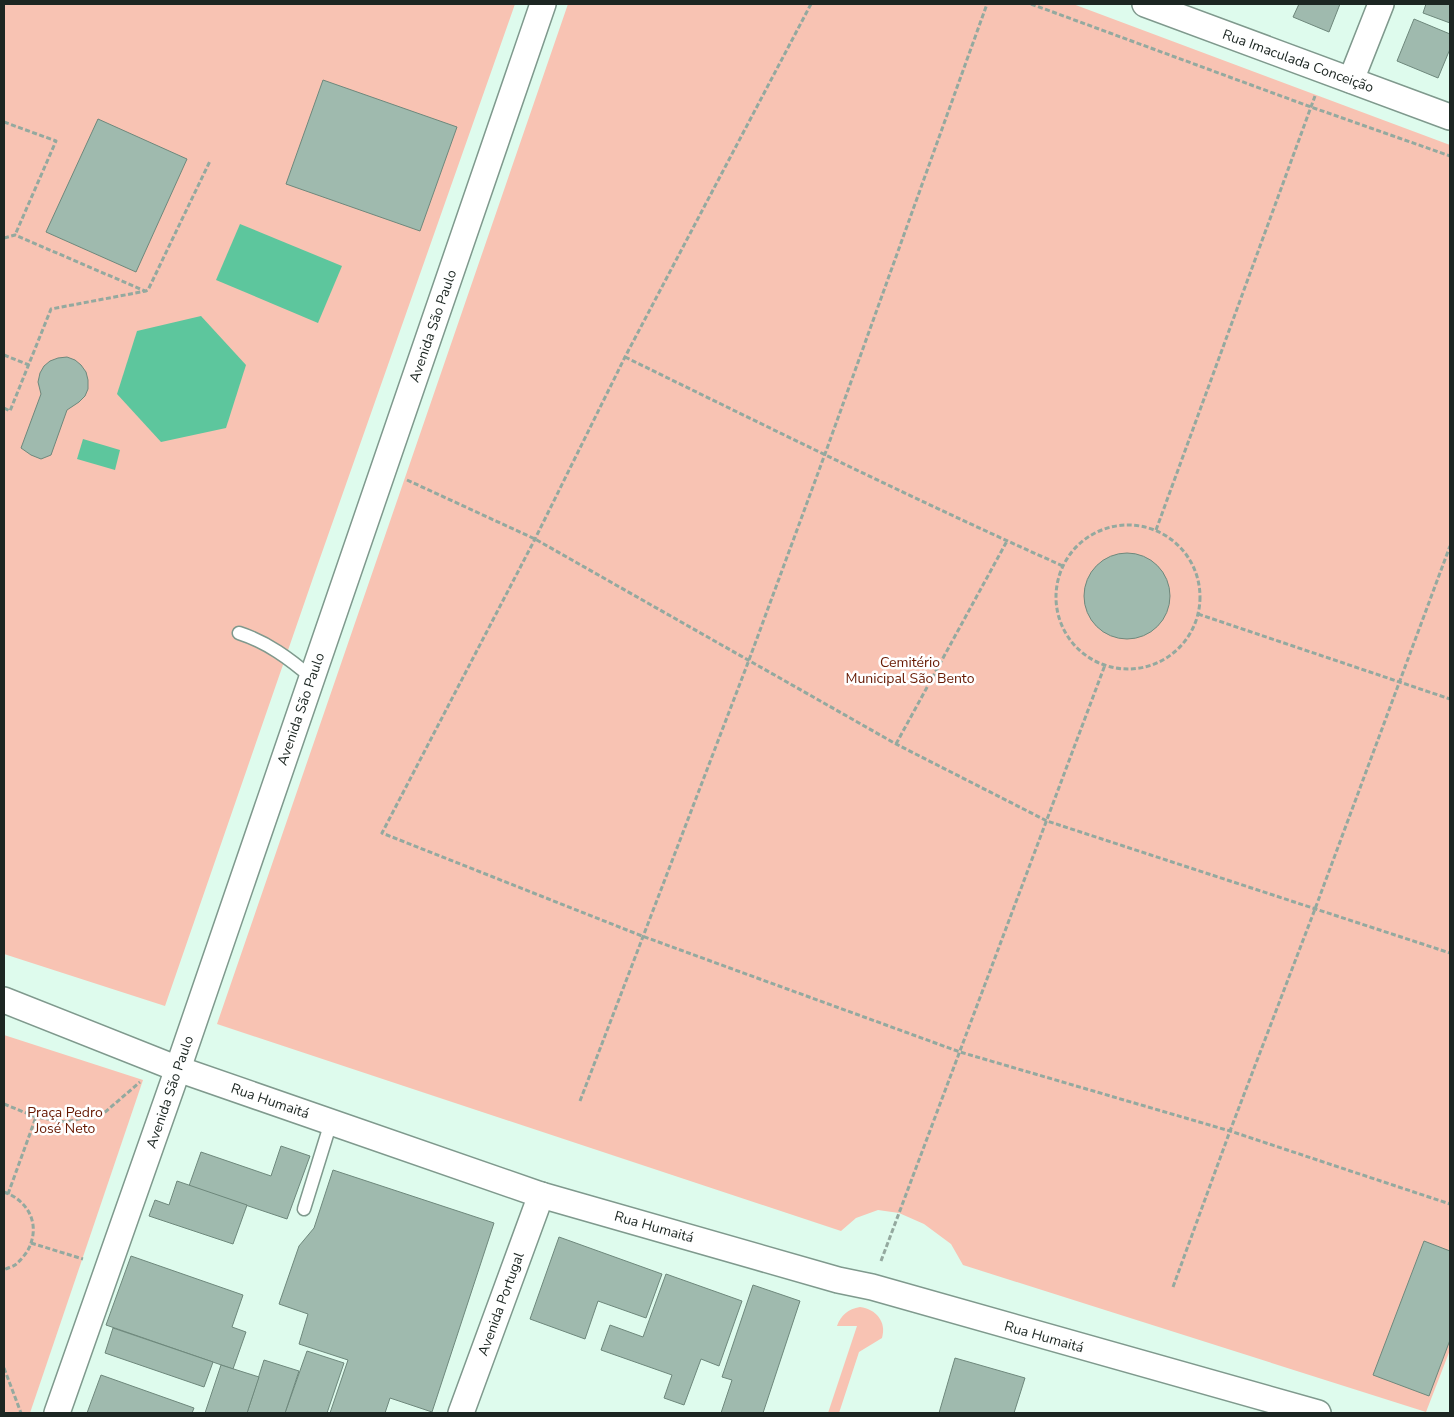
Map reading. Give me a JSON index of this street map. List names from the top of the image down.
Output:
{
  "streets": {
    "street": [
      "Rua Imaculada Conceição",
      "Avenida São Paulo",
      "Rua Humaitá",
      "Avenida Portugal"
    ]
  },
  "crossings": [
    ["Avenida São Paulo", "Rua Humaitá"],
    ["Rua Humaitá", "Avenida Portugal"]
  ],
  "parks": ["Cemitério Municipal São Bento", "Praça Pedro José Neto"]
}
